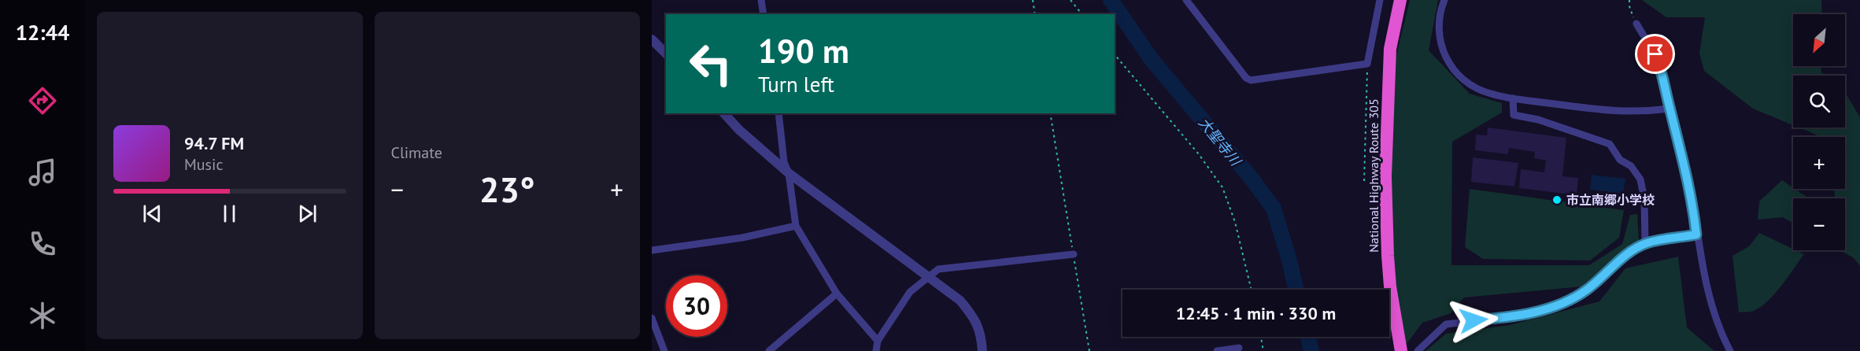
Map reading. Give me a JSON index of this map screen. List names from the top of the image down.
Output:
{
  "streets": {
    "highway": ["National Highway Route 305"]
  },
  "water": ["大聖寺川"],
  "places": ["市立南郷小学校"],
  "north": "bottom left",
  "page": {
    "tabs": "12:44",
    "tile": "Climate",
    "map_buttons": ["+", "−"],
    "turn": ["190 m", "Turn left"],
    "song": ["94.7 FM", "Music"],
    "heat": ["−", "23°", "+"],
    "limit": "30",
    "trip": "12:45 · 1 min · 330 m"
  }
}
